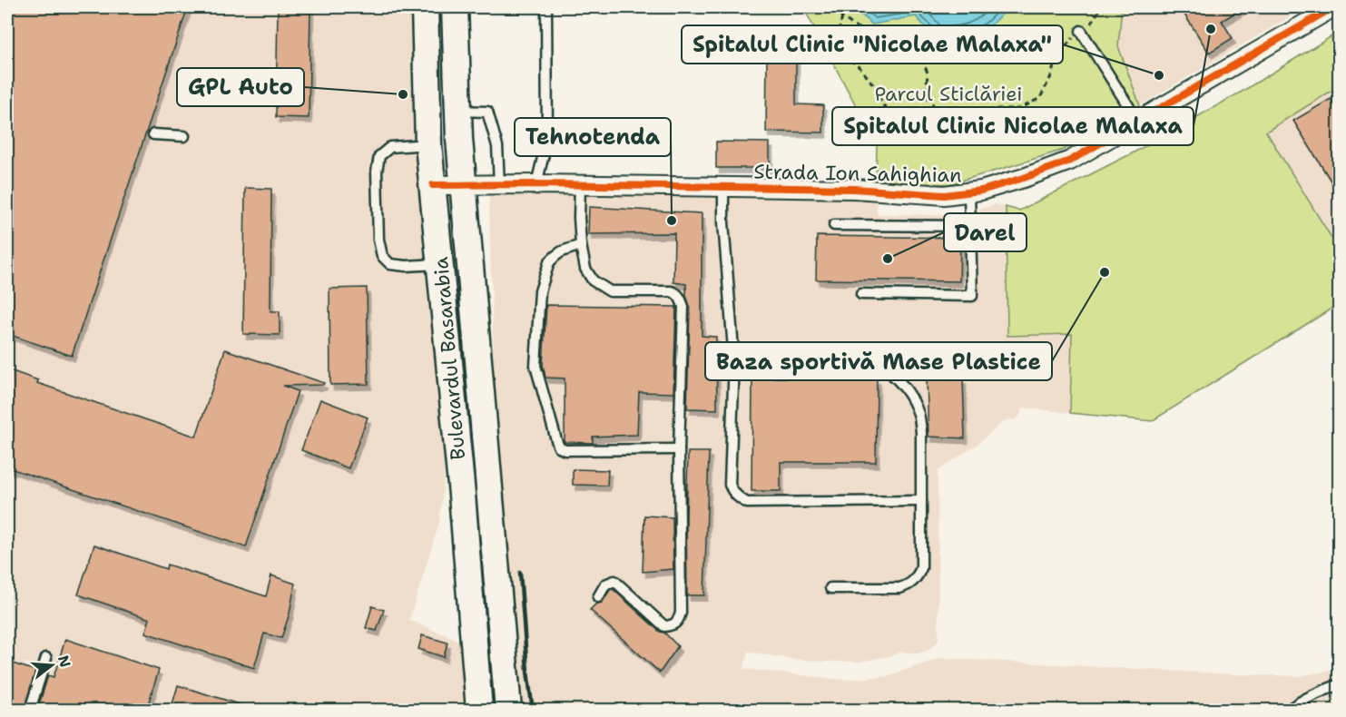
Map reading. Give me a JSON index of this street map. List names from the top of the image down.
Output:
{
  "streets": {
    "main road": ["Bulevardul Basarabia"],
    "street": ["Strada Ion Sahighian"]
  },
  "crossings": [
    ["Strada Ion Sahighian", "Bulevardul Basarabia"]
  ],
  "parks": ["Parcul Sticlăriei"],
  "places": [
    "Spitalul Clinic Nicolae Malaxa",
    "Spitalul Clinic \"Nicolae Malaxa\"",
    "GPL Auto",
    "Tehnotenda",
    "Darel",
    "Baza sportivă Mase Plastice"
  ],
  "north": "right"
}
